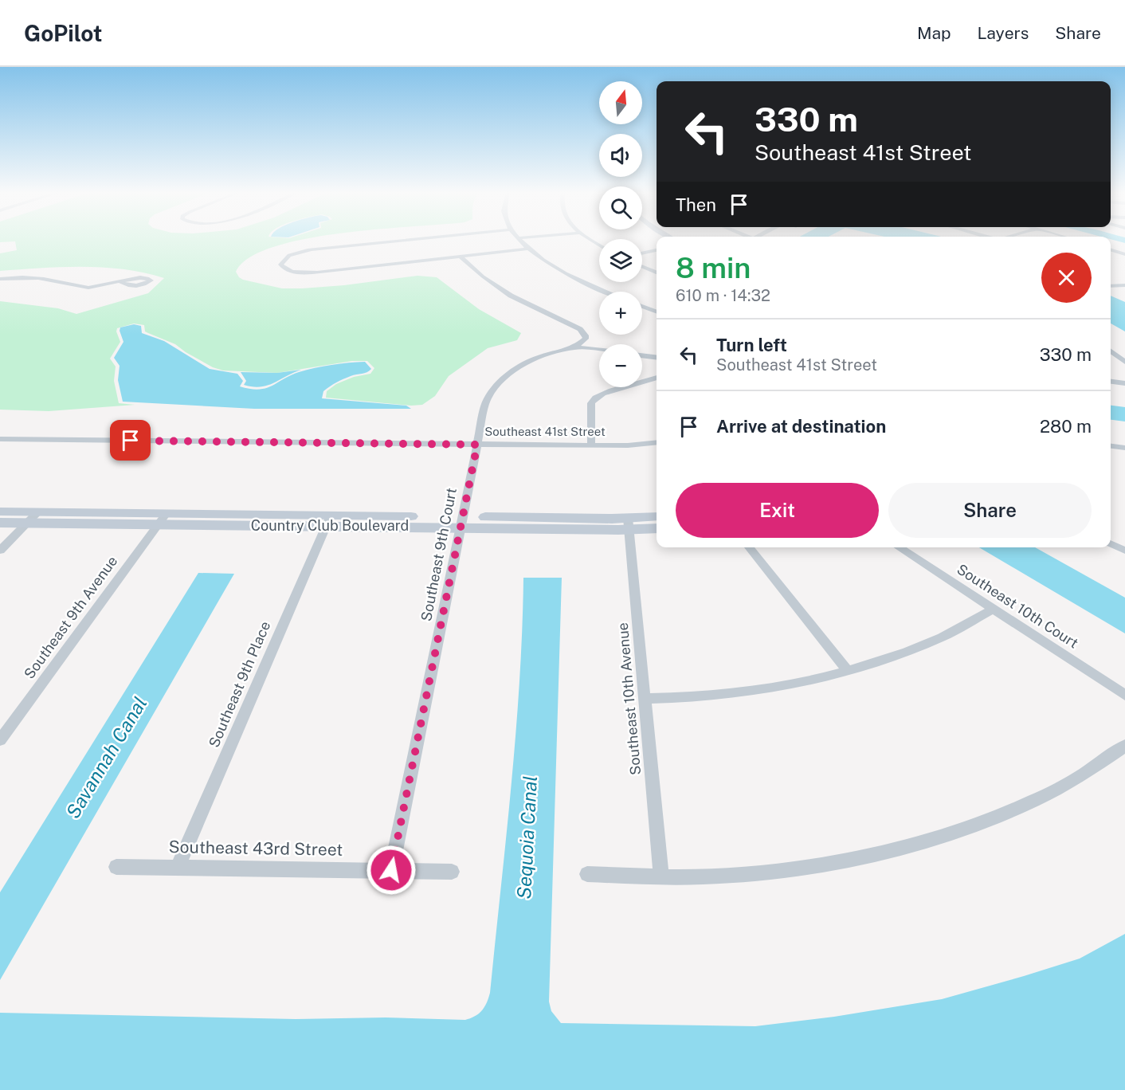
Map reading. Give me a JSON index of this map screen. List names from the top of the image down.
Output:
{
  "streets": {
    "main road": ["Country Club Boulevard"],
    "street": [
      "Southeast 41st Street",
      "Southeast 9th Court",
      "Southeast 10th Court",
      "Southeast 9th Avenue",
      "Southeast 9th Place",
      "Southeast 10th Avenue",
      "Southeast 43rd Street"
    ]
  },
  "crossings": [
    ["Southeast 41st Street", "Southeast 9th Court"],
    ["Country Club Boulevard", "Southeast 9th Court"],
    ["Country Club Boulevard", "Southeast 9th Avenue"],
    ["Country Club Boulevard", "Southeast 9th Place"],
    ["Country Club Boulevard", "Southeast 10th Avenue"],
    ["Southeast 9th Court", "Southeast 43rd Street"],
    ["Southeast 9th Place", "Southeast 43rd Street"]
  ],
  "water": ["Savannah Canal", "Sequoia Canal"],
  "north": "top",
  "page": {
    "header": "GoPilot",
    "nav": ["Map", "Layers", "Share"],
    "map_buttons": ["+", "−"],
    "turn": ["330 m", "Southeast 41st Street"],
    "then": "Then",
    "heading": ["8 min", "610 m · 14:32"],
    "list": [
      {
        "name": "Turn left",
        "note": "Southeast 41st Street",
        "value": "330 m"
      },
      {
        "name": "Arrive at destination",
        "value": "280 m"
      }
    ],
    "buttons": ["Exit", "Share"]
  }
}
